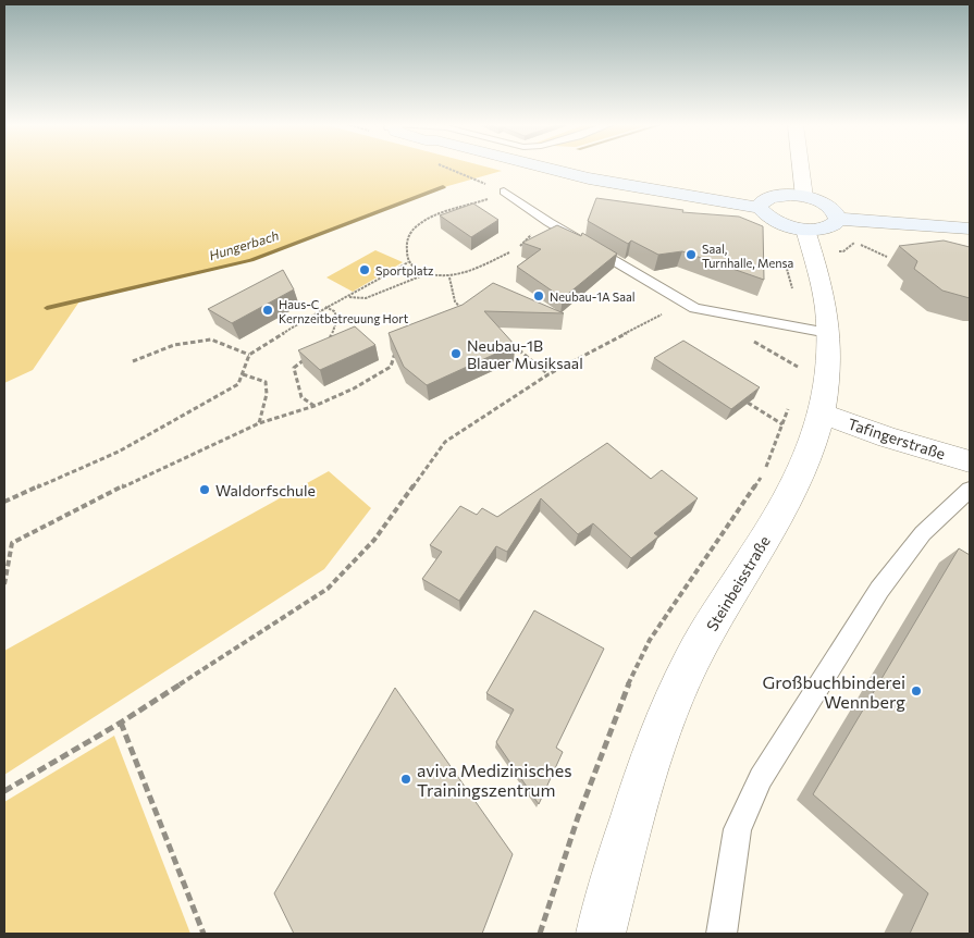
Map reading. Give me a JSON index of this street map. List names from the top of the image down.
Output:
{
  "streets": {
    "street": ["Tafingerstraße", "Steinbeisstraße"]
  },
  "crossings": [
    ["Tafingerstraße", "Steinbeisstraße"]
  ],
  "water": ["Hungerbach"],
  "places": [
    "Saal, Turnhalle, Mensa",
    "Sportplatz",
    "Neubau-1A Saal",
    "Haus-C Kernzeitbetreuung Hort",
    "Neubau-1B Blauer Musiksaal",
    "Waldorfschule",
    "Großbuchbinderei Wennberg",
    "aviva Medizinisches Trainingszentrum"
  ]
}
